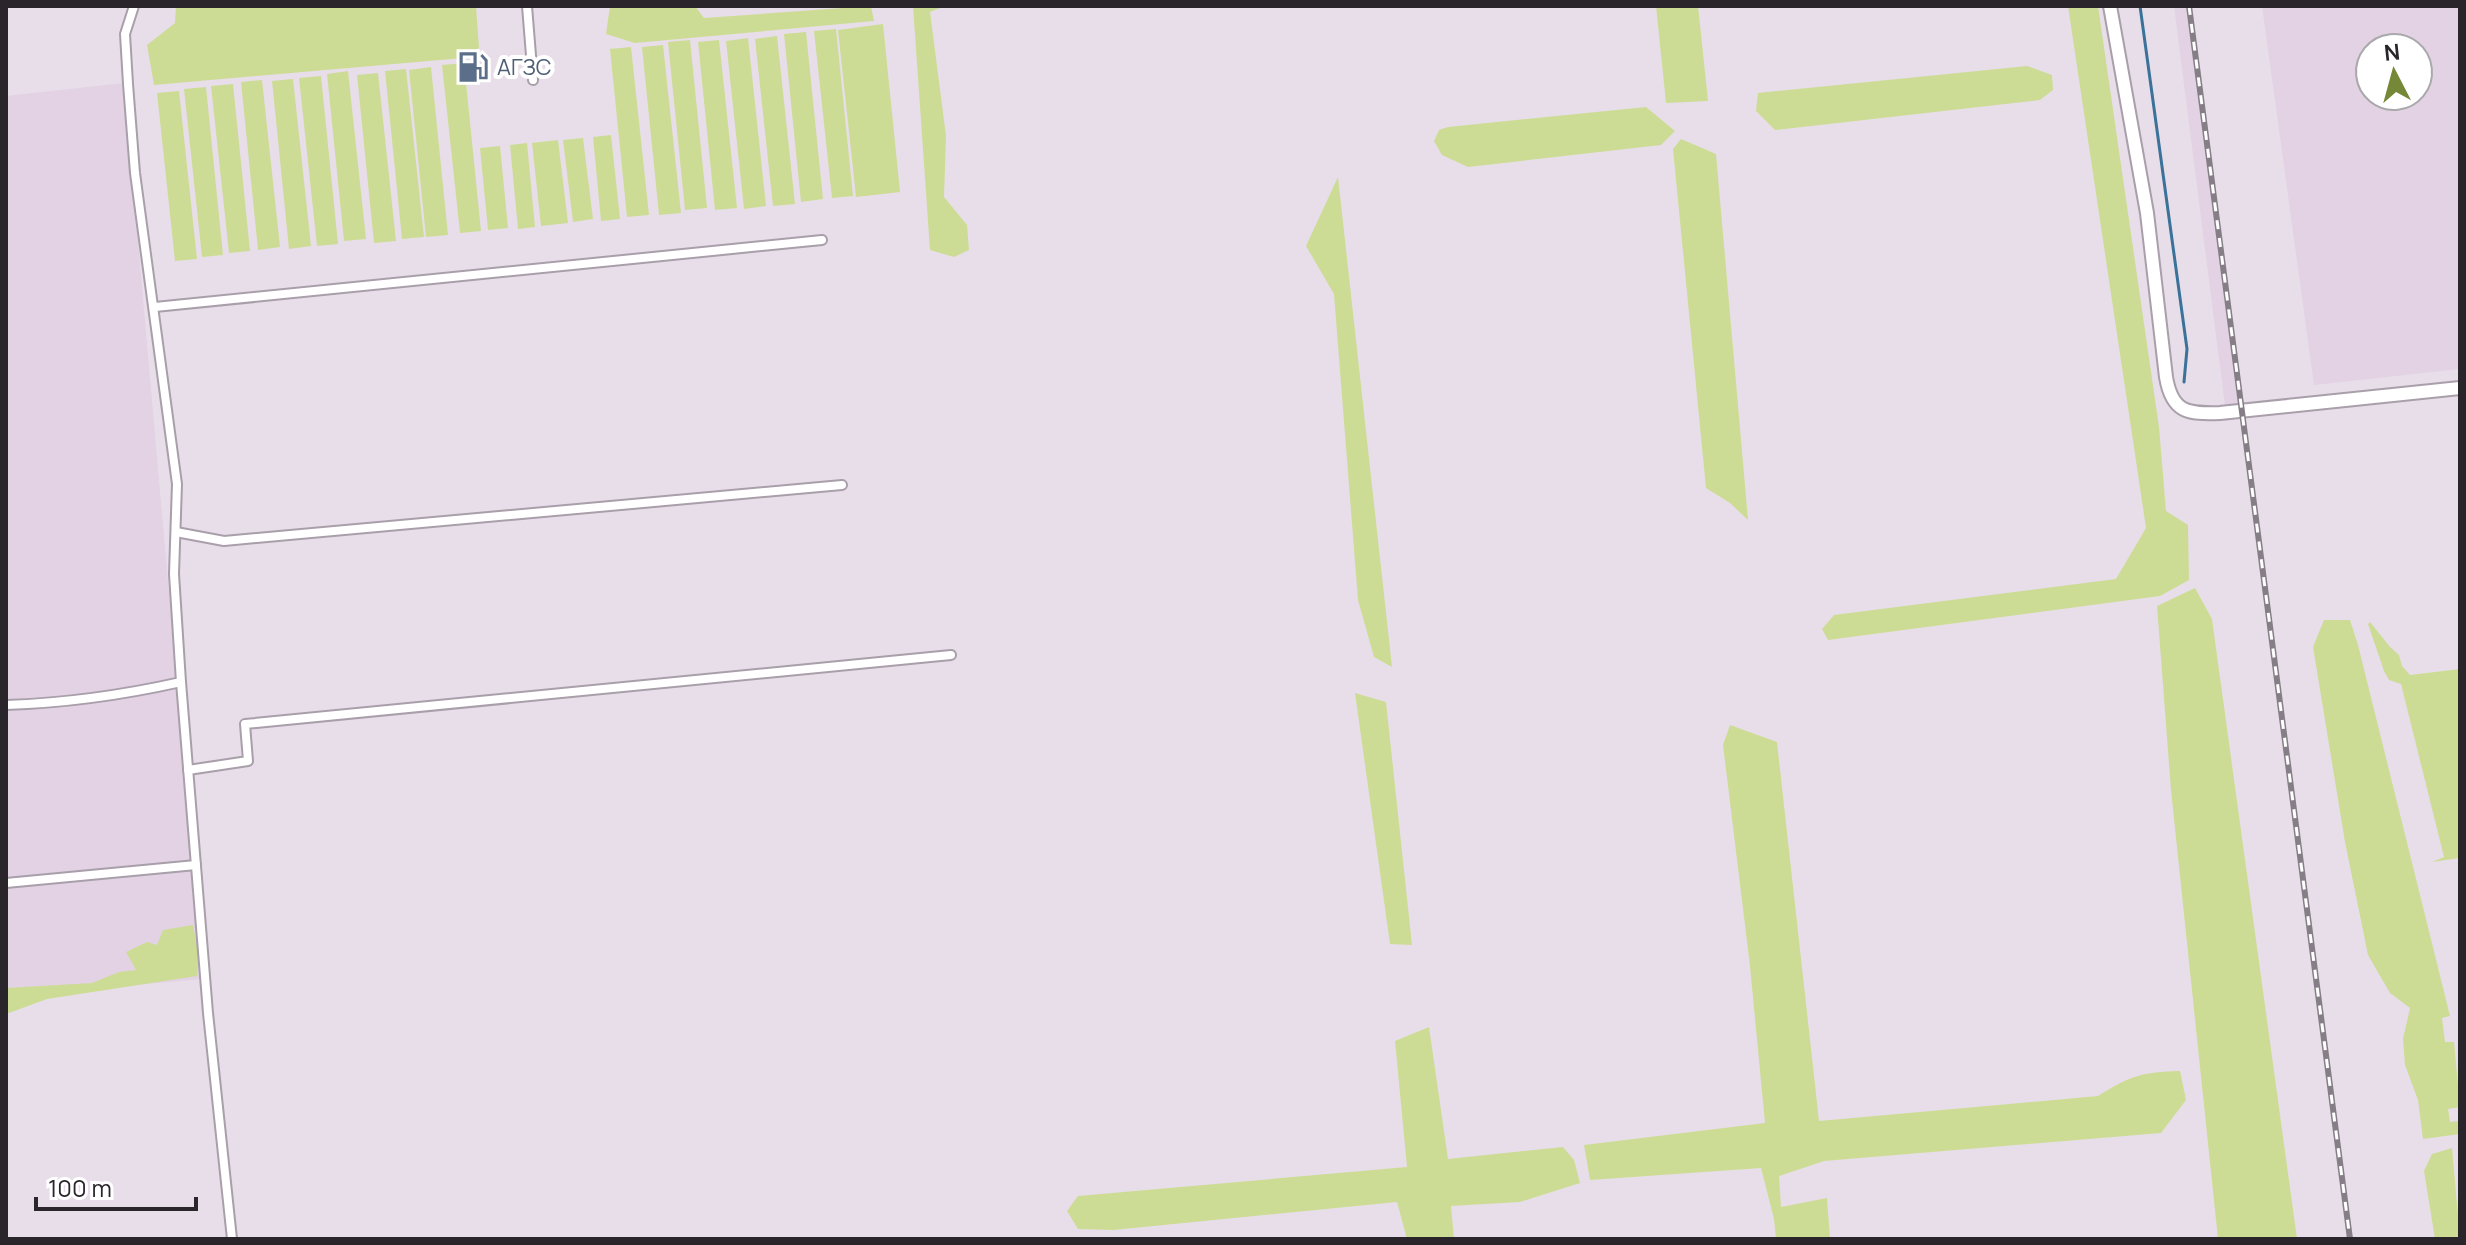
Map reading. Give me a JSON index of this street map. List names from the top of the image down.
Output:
{
  "places": {
    "fuel station": ["АГЗС"]
  },
  "scale_bar": "100 m",
  "north": "top"
}
